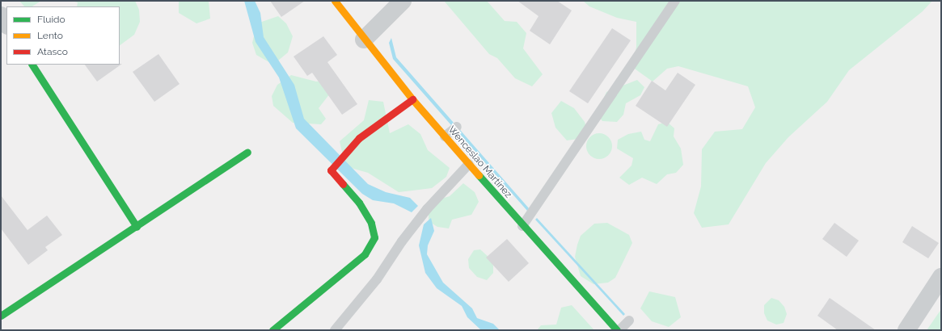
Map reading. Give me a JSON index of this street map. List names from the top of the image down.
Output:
{
  "streets": {
    "street": ["Wenceslao Martínez"]
  },
  "legend": ["Fluido", "Lento", "Atasco"]
}
